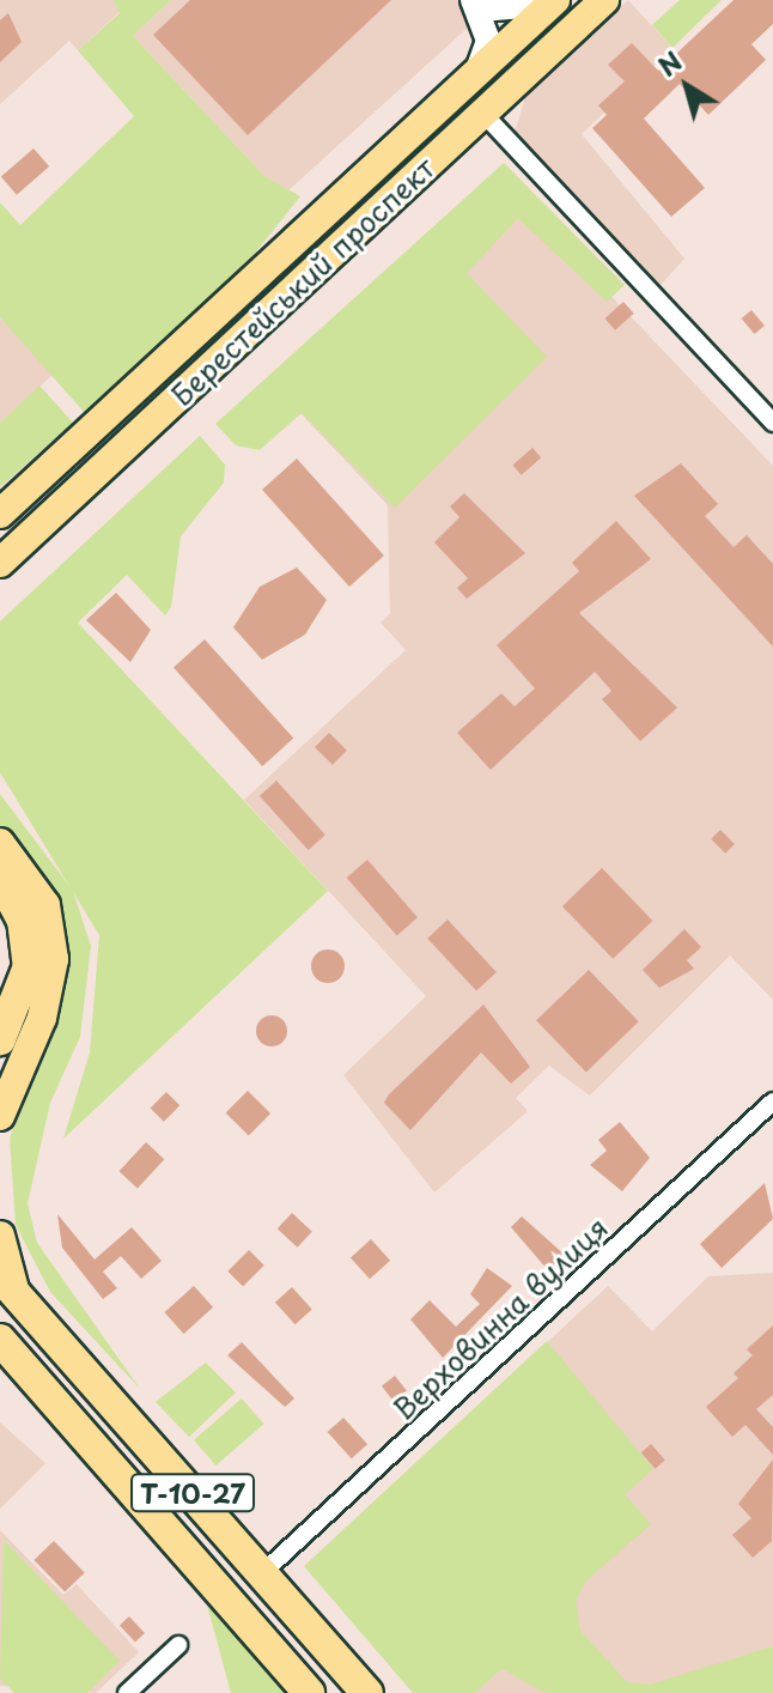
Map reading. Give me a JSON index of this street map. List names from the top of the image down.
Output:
{
  "streets": {
    "highway": ["Т-10-27"],
    "main road": ["Берестейський проспект"],
    "street": ["Верховинна вулиця"]
  },
  "crossings": [
    ["Верховинна вулиця", "Т-10-27"]
  ],
  "north": "top left"
}
